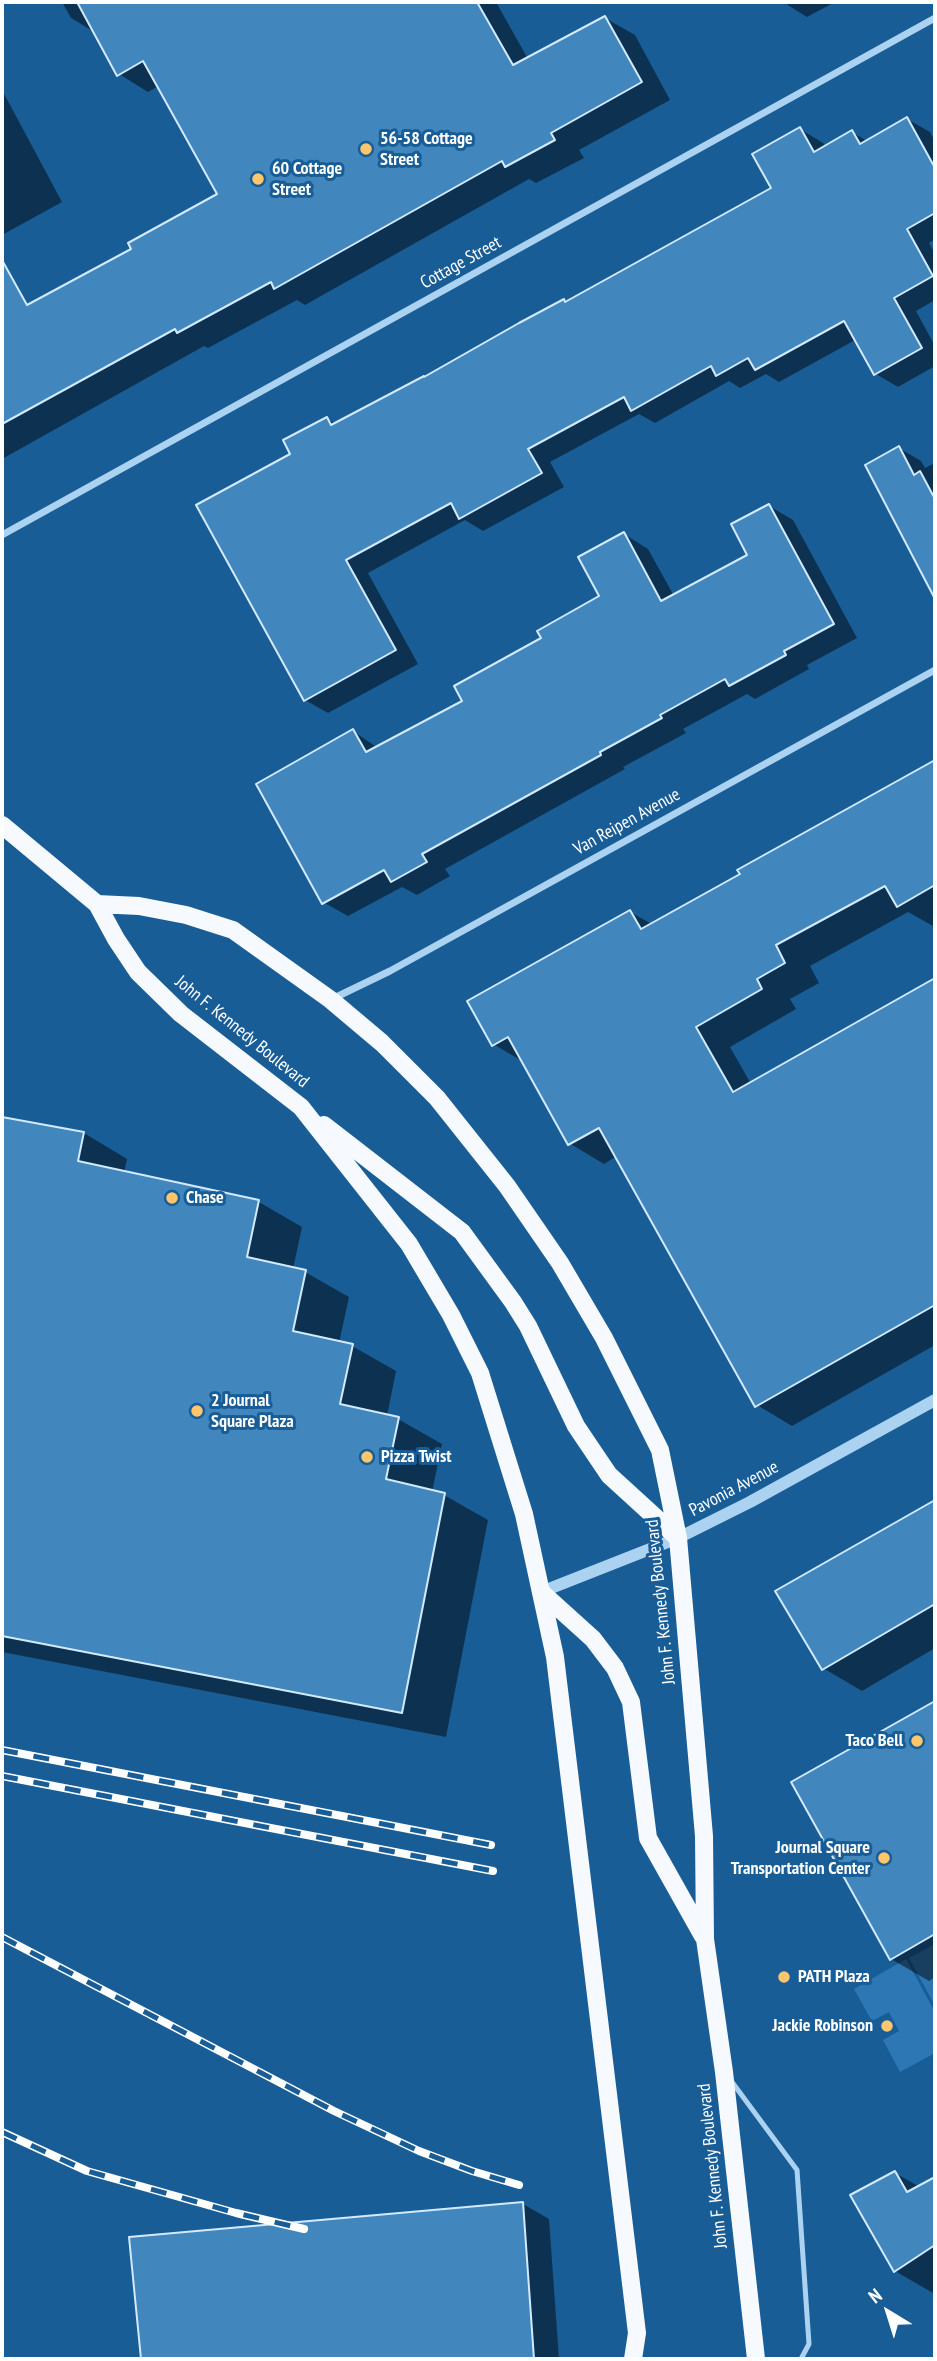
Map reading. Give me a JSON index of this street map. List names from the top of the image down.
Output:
{
  "streets": {
    "main road": ["John F. Kennedy Boulevard"],
    "street": ["Cottage Street", "Van Reipen Avenue", "Pavonia Avenue"]
  },
  "crossings": [
    ["Van Reipen Avenue", "John F. Kennedy Boulevard"],
    ["John F. Kennedy Boulevard", "Pavonia Avenue"]
  ],
  "places": [
    "56-58 Cottage Street",
    "60 Cottage Street",
    "Chase",
    "2 Journal Square Plaza",
    "Pizza Twist",
    "Taco Bell",
    "Journal Square Transportation Center",
    "PATH Plaza",
    "Jackie Robinson"
  ],
  "north": "top left"
}
